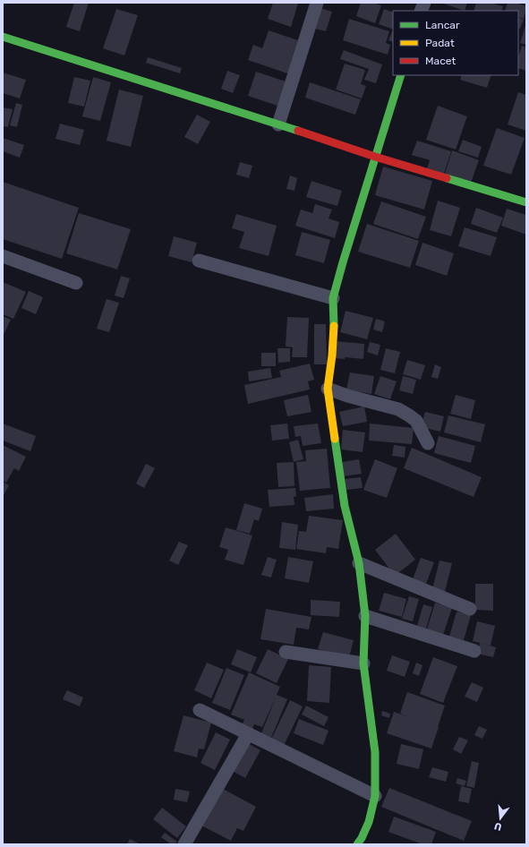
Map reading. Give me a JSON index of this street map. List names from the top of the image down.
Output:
{
  "legend": ["Lancar", "Padat", "Macet"],
  "north": "bottom"
}
